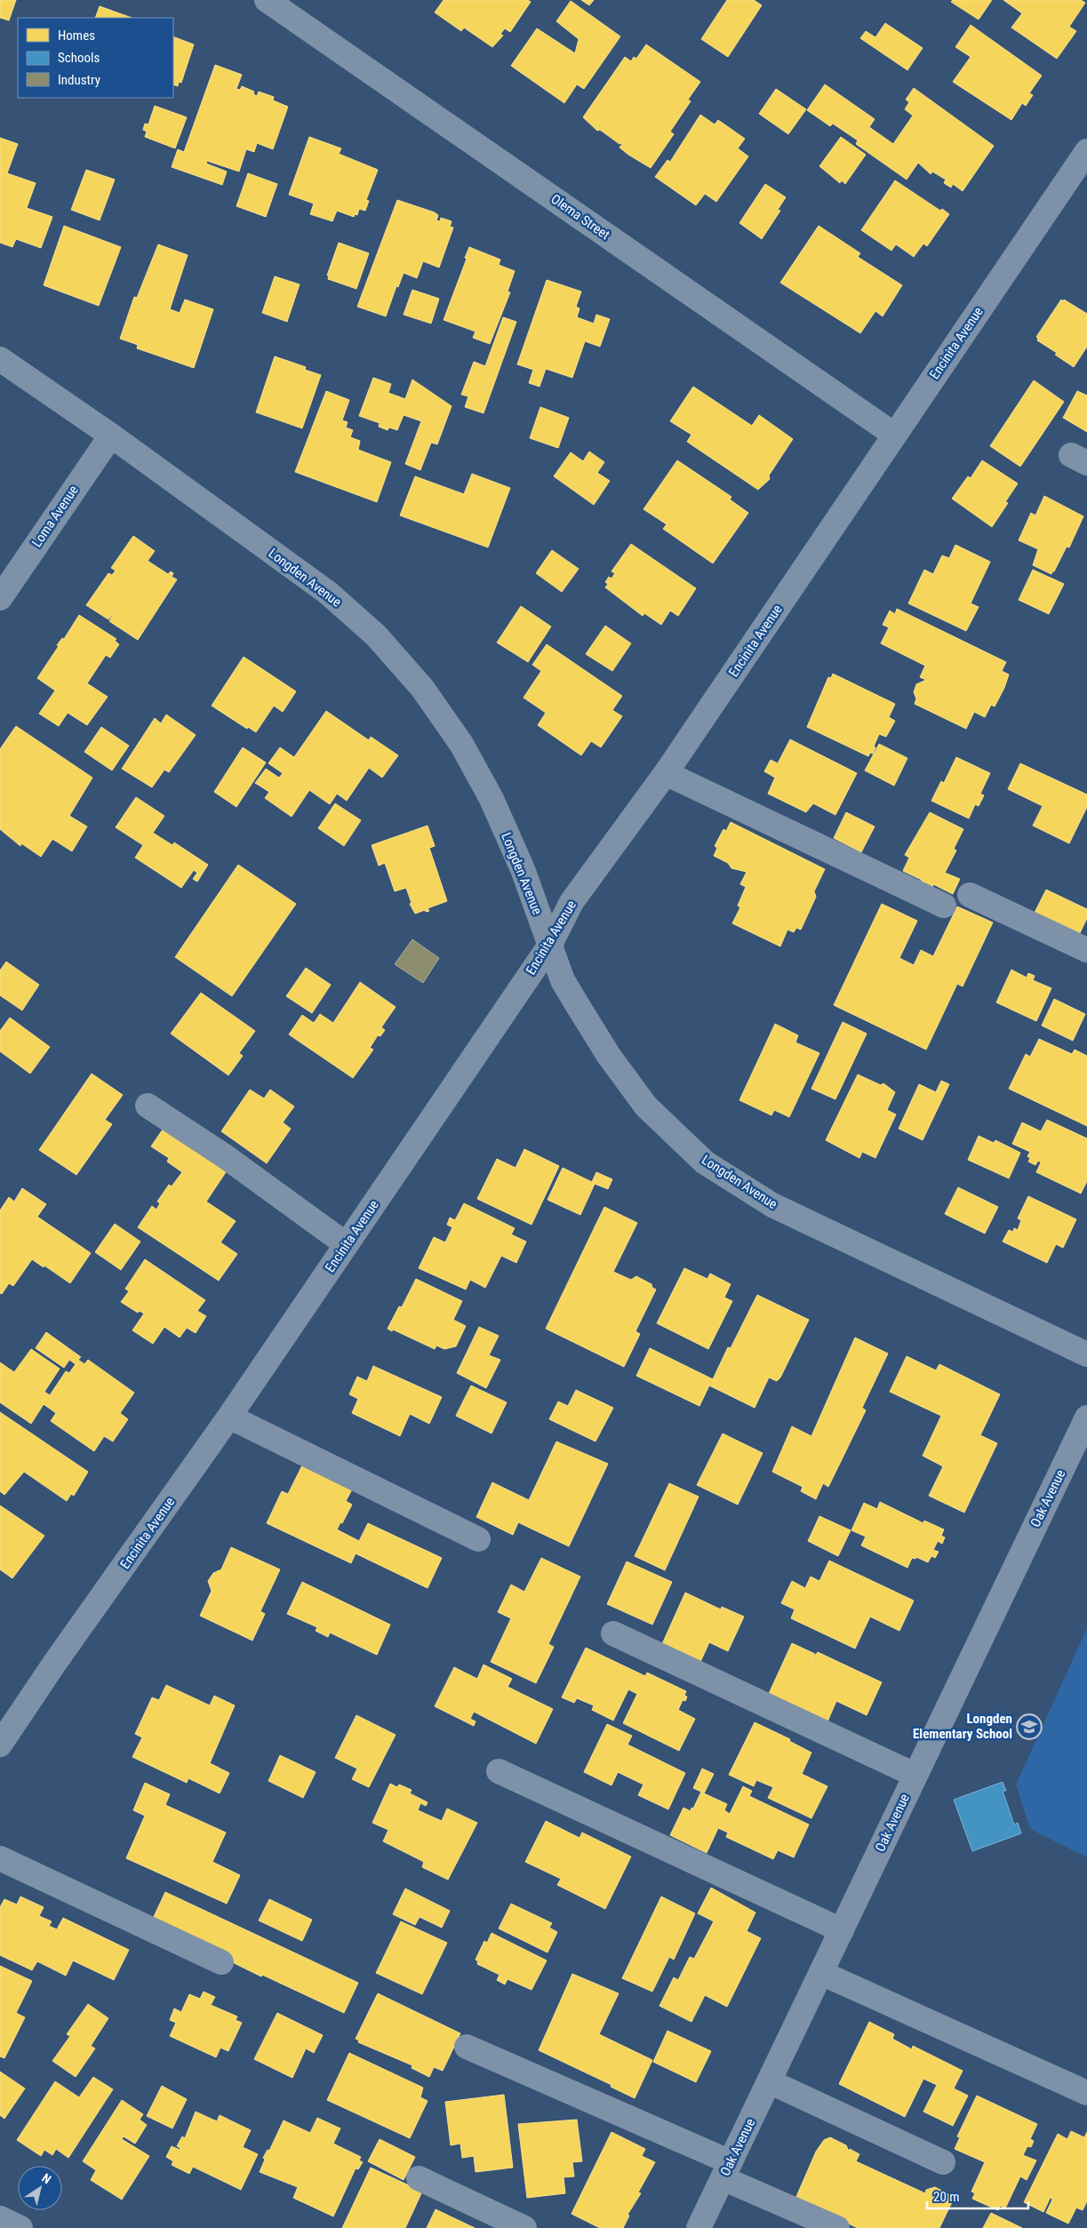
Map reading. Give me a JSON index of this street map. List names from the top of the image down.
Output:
{
  "streets": {
    "street": [
      "Olema Street",
      "Encinita Avenue",
      "Loma Avenue",
      "Longden Avenue",
      "Oak Avenue"
    ]
  },
  "crossings": [
    ["Olema Street", "Encinita Avenue"],
    ["Encinita Avenue", "Longden Avenue"],
    ["Loma Avenue", "Longden Avenue"]
  ],
  "places": {
    "school or university": ["Longden Elementary School"]
  },
  "legend": ["Homes", "Schools", "Industry"],
  "scale_bar": "20 m",
  "north": "top right"
}
